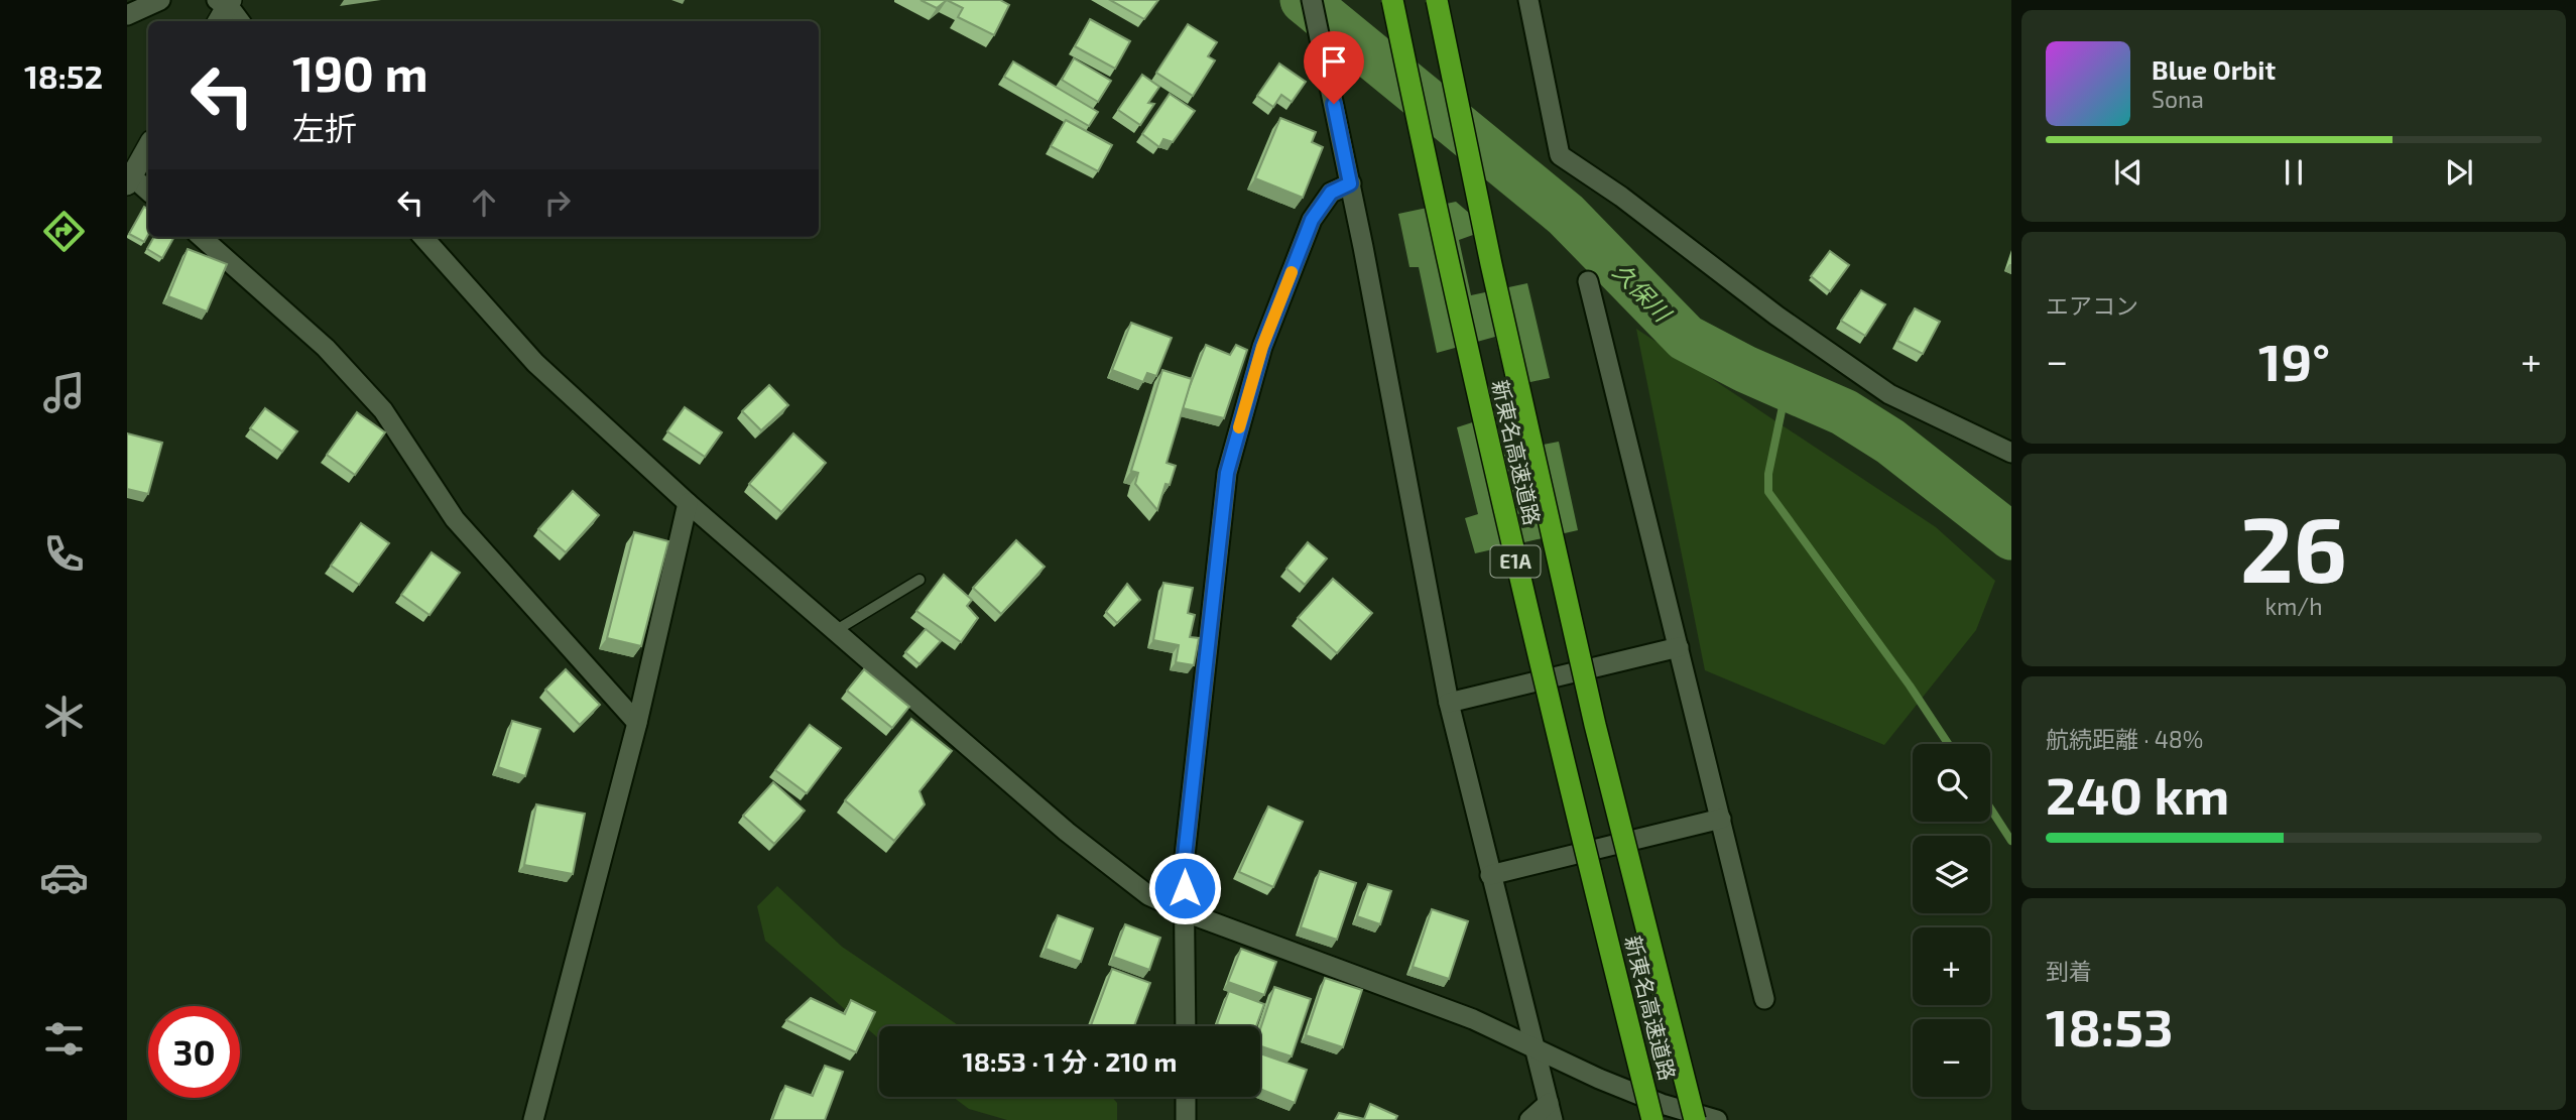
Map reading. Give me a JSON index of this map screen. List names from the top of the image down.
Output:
{
  "streets": {
    "highway": ["新東名高速道路", "E1A"]
  },
  "water": ["久保川"],
  "page": {
    "tabs": "18:52",
    "turn": ["190 m", "左折"],
    "song": ["Blue Orbit", "Sona"],
    "tile": [
      "エアコン",
      ["26", "km/h"],
      ["航続距離 · 48%", "240 km"],
      ["到着", "18:53"]
    ],
    "heat": ["−", "19°", "+"],
    "map_buttons": ["+", "−"],
    "limit": "30",
    "trip": "18:53 · 1 分 · 210 m"
  }
}
